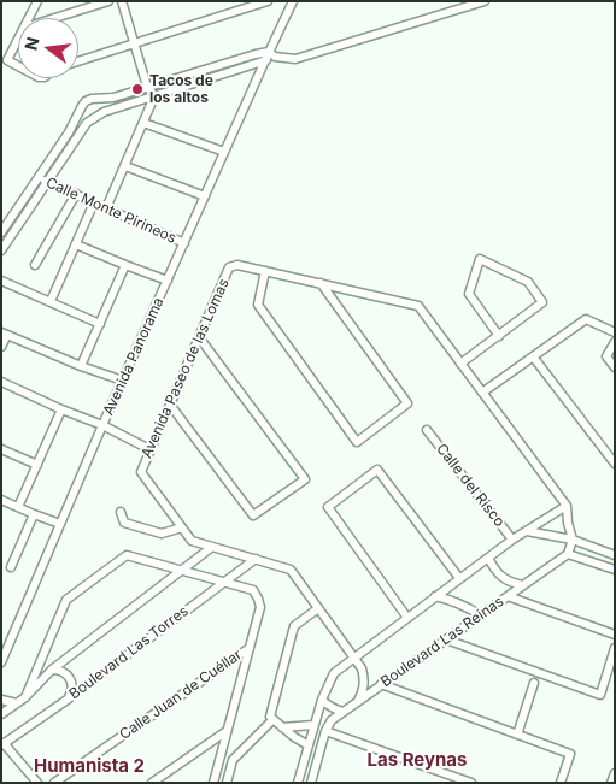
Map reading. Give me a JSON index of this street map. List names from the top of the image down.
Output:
{
  "streets": {
    "street": [
      "Calle Monte Pirineos",
      "Avenida Panorama",
      "Avenida Paseo de las Lomas",
      "Calle del Risco",
      "Boulevard Las Reinas",
      "Boulevard Las Torres",
      "Calle Juan de Cuéllar"
    ]
  },
  "crossings": [
    ["Calle Monte Pirineos", "Avenida Panorama"],
    ["Avenida Paseo de las Lomas", "Boulevard Las Reinas"],
    ["Avenida Paseo de las Lomas", "Boulevard Las Torres"]
  ],
  "districts": ["Las Reynas", "Humanista 2"],
  "places": ["Tacos de los altos"],
  "north": "left"
}
